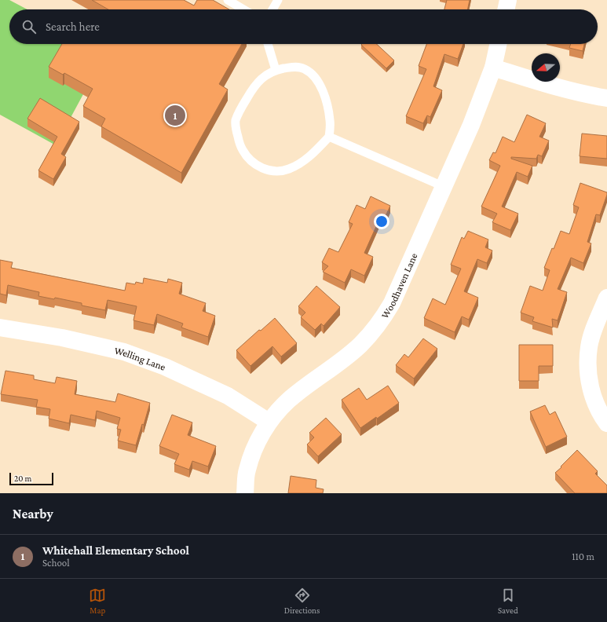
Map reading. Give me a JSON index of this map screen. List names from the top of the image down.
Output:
{
  "streets": {
    "street": ["Woodhaven Lane", "Welling Lane"]
  },
  "crossings": [
    ["Woodhaven Lane", "Welling Lane"]
  ],
  "scale_bar": "20 m",
  "north": "left",
  "page": {
    "search": "Search here",
    "pins": "1",
    "scale": "20 m",
    "heading": "Nearby",
    "list": [
      {
        "mark": "1",
        "name": "Whitehall Elementary School",
        "note": "School",
        "value": "110 m"
      }
    ],
    "nav": ["Map", "Directions", "Saved"]
  }
}
